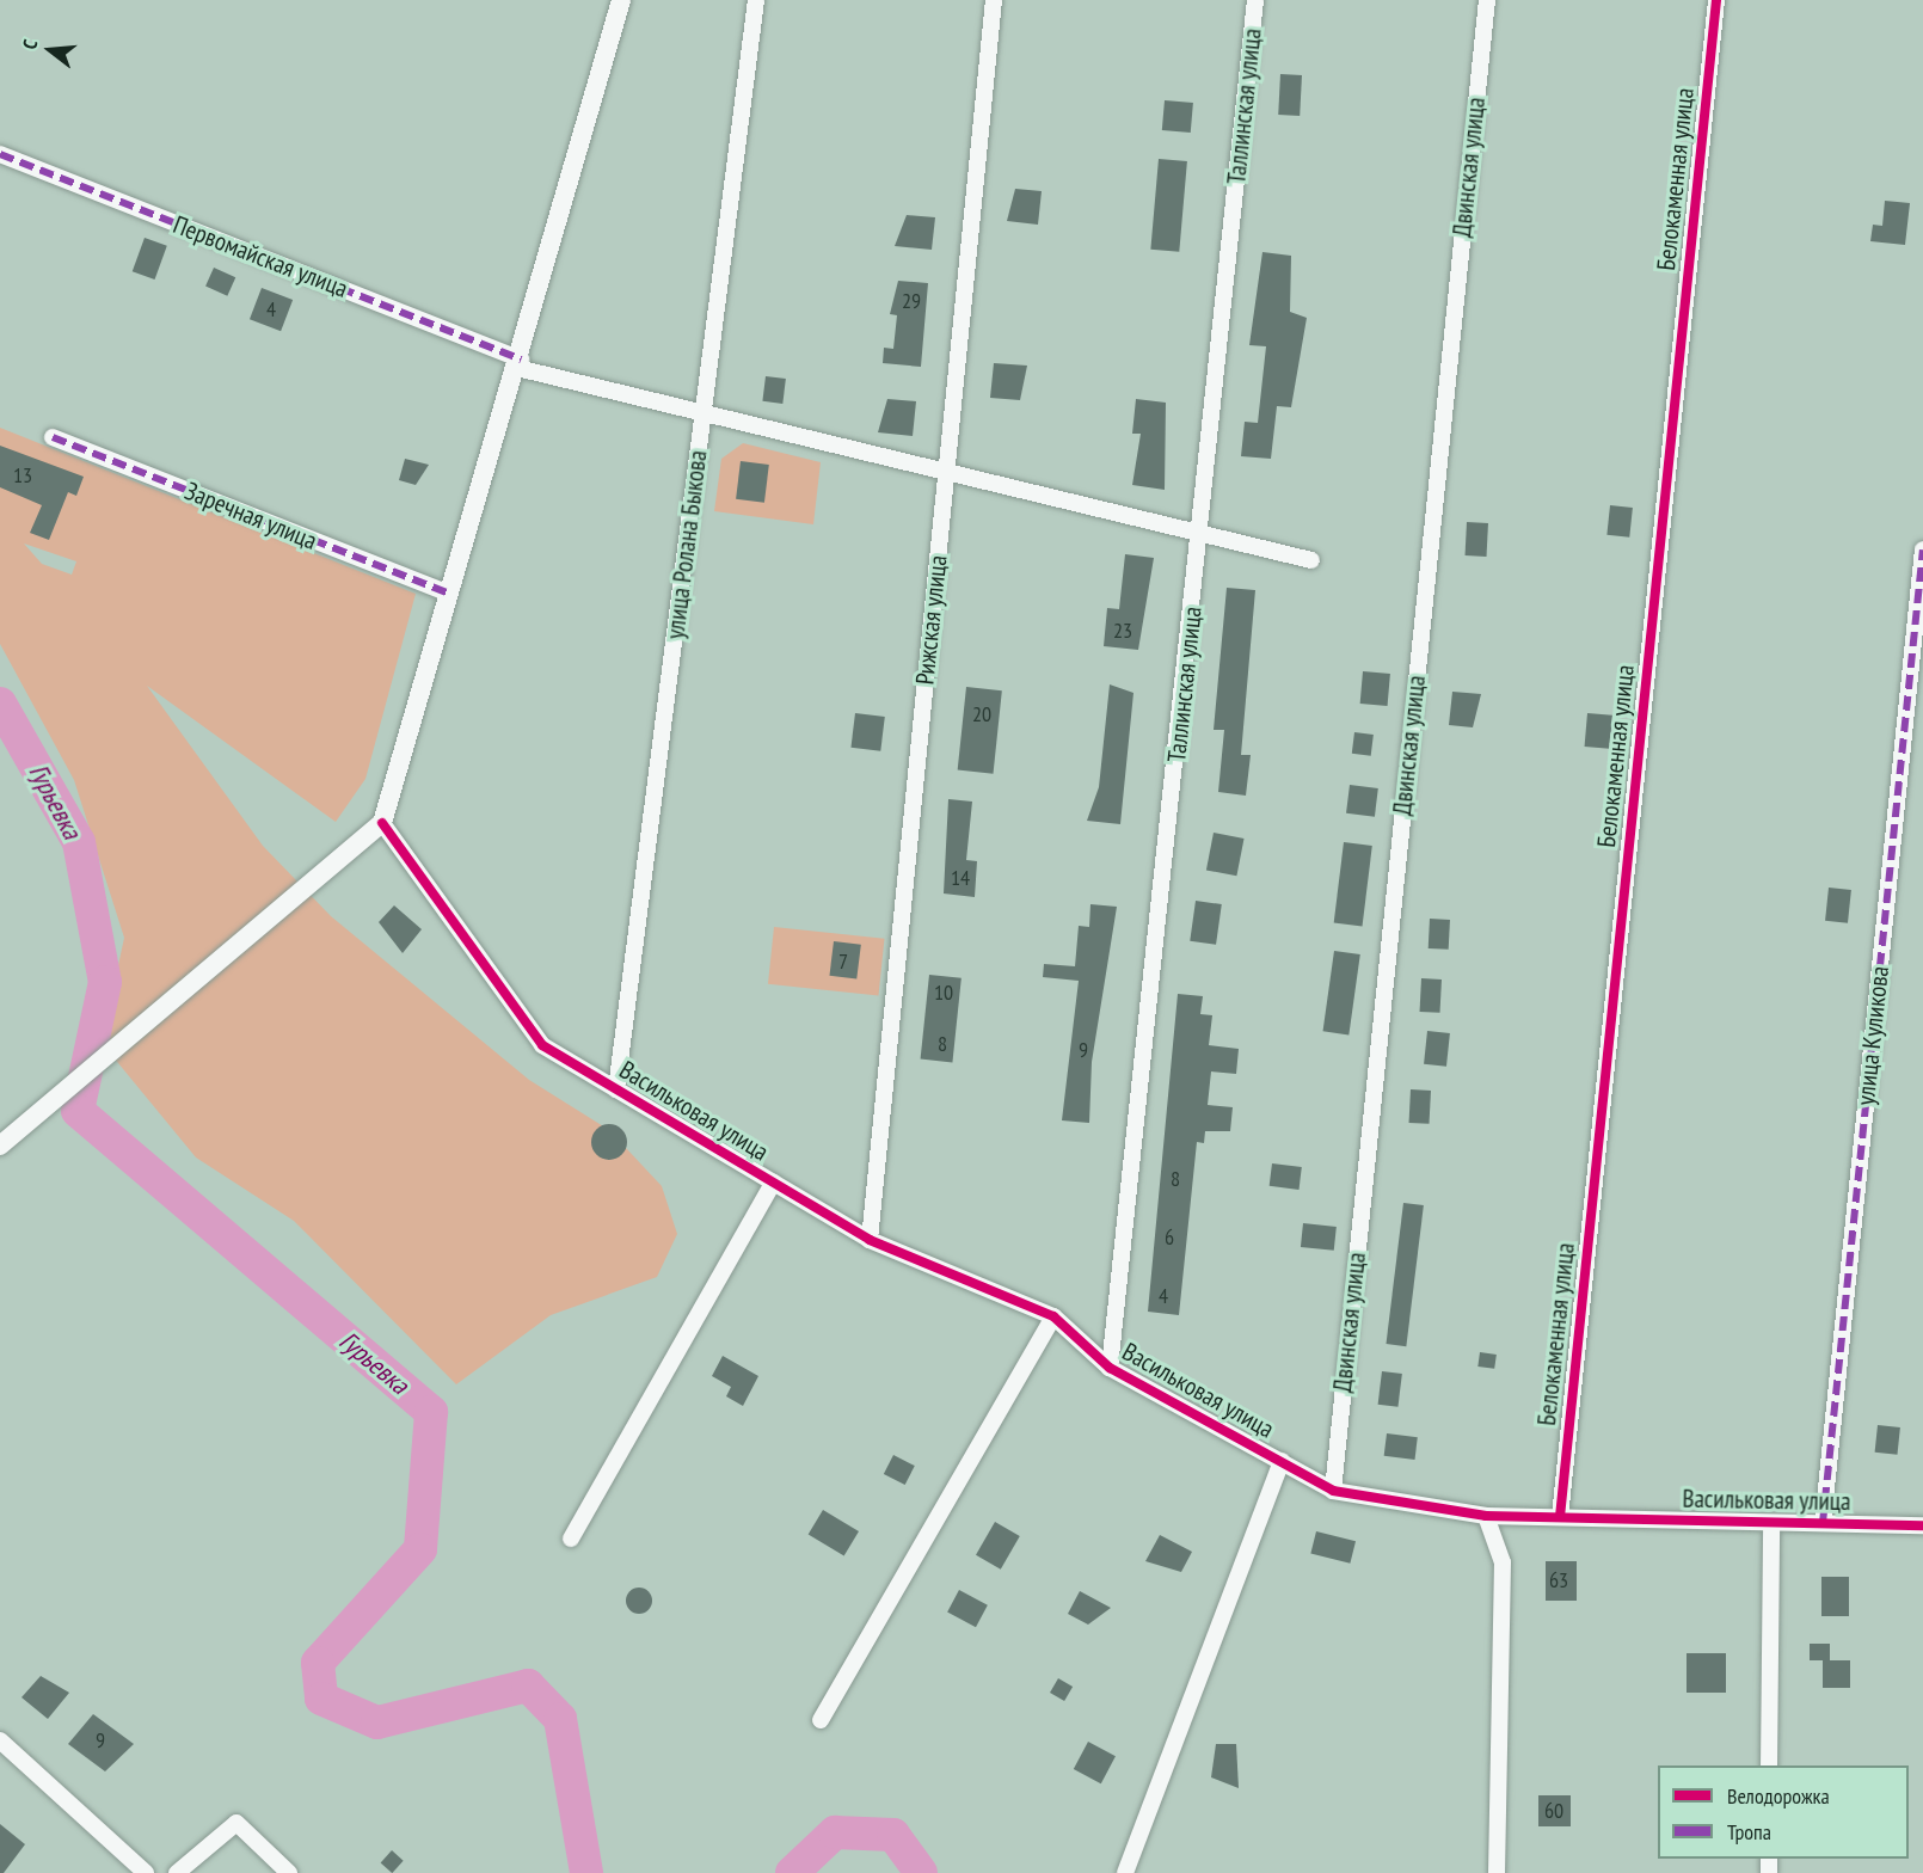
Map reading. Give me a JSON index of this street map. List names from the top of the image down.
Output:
{
  "streets": {
    "street": [
      "Таллинская улица",
      "Двинская улица",
      "Белокаменная улица",
      "Первомайская улица",
      "Заречная улица",
      "улица Ролана Быкова",
      "Рижская улица",
      "улица Куликова",
      "Васильковая улица"
    ]
  },
  "crossings": [
    ["Таллинская улица", "Первомайская улица"],
    ["Таллинская улица", "Васильковая улица"],
    ["Двинская улица", "Васильковая улица"],
    ["Белокаменная улица", "Васильковая улица"],
    ["Первомайская улица", "улица Ролана Быкова"],
    ["Первомайская улица", "Рижская улица"],
    ["улица Ролана Быкова", "Васильковая улица"],
    ["Рижская улица", "Васильковая улица"],
    ["улица Куликова", "Васильковая улица"]
  ],
  "water": ["Гурьевка"],
  "house_numbers": [
    "29",
    "4",
    "13",
    "23",
    "20",
    "14",
    "7",
    "10",
    "8",
    "9",
    "8",
    "6",
    "4",
    "63",
    "9",
    "60"
  ],
  "legend": ["Велодорожка", "Тропа"],
  "north": "left"
}
